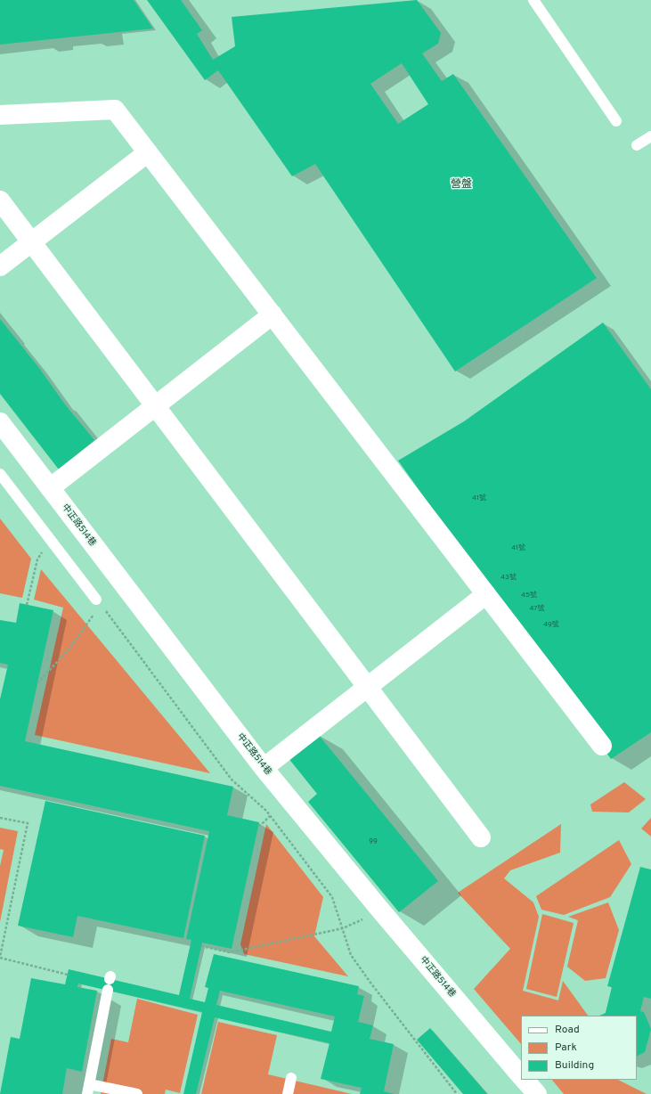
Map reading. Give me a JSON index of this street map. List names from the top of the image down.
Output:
{
  "streets": {
    "street": ["中正路514巷"]
  },
  "districts": ["營盤"],
  "house_numbers": [
    "41號",
    "41號",
    "43號",
    "45號",
    "47號",
    "49號",
    "99"
  ],
  "legend": ["Road", "Park", "Building"]
}
